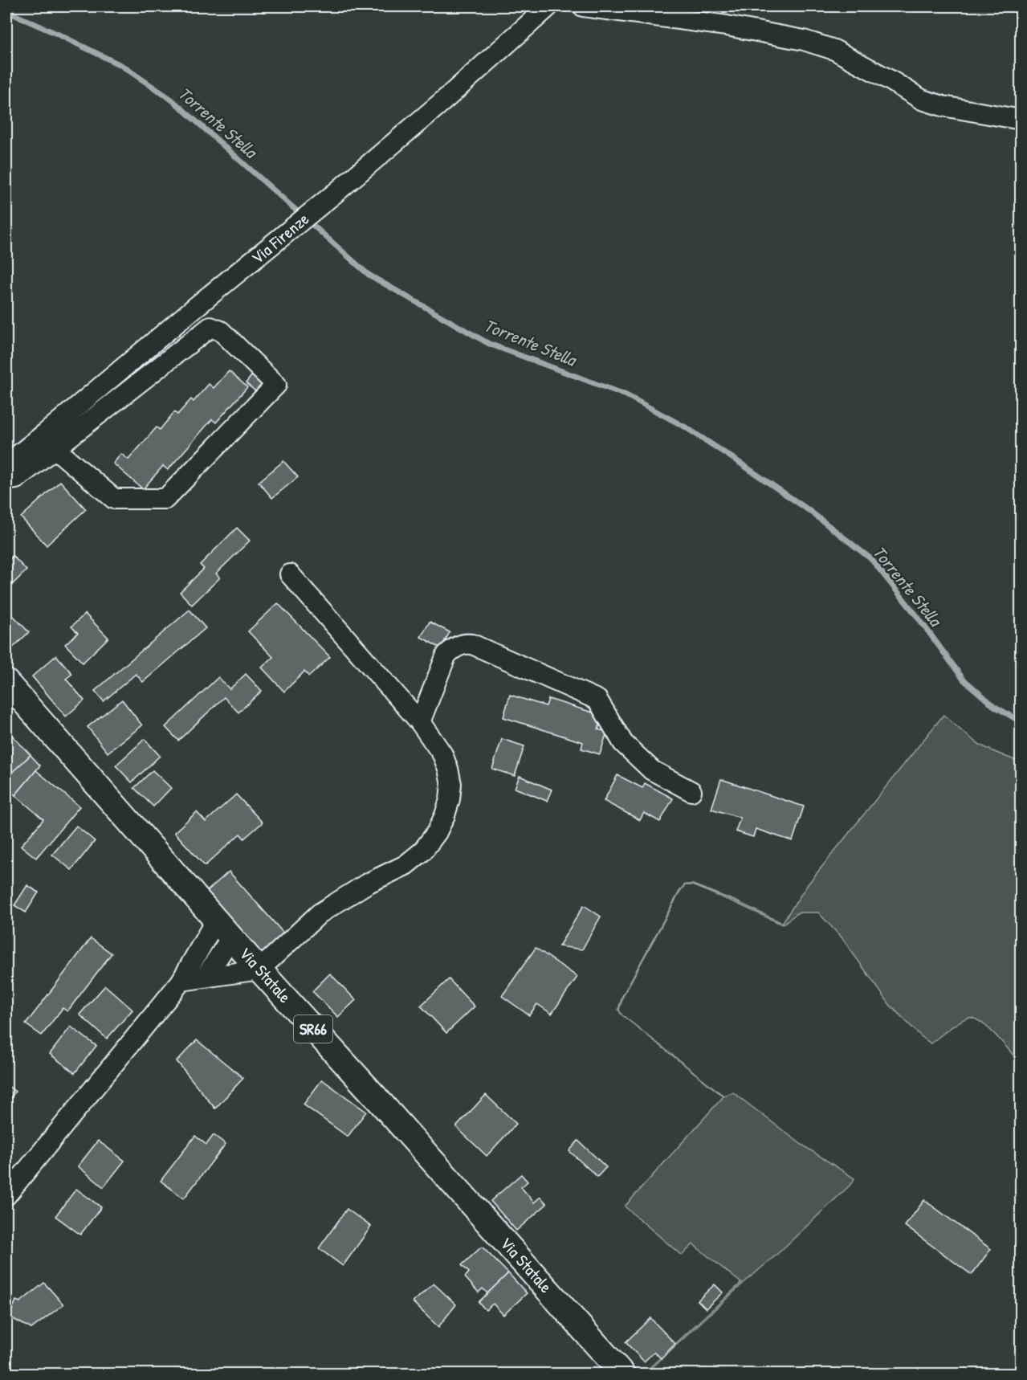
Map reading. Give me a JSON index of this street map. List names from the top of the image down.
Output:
{
  "streets": {
    "main road": ["Via Statale", "SR66"],
    "street": ["Via Firenze"]
  },
  "water": ["Torrente Stella"]
}
